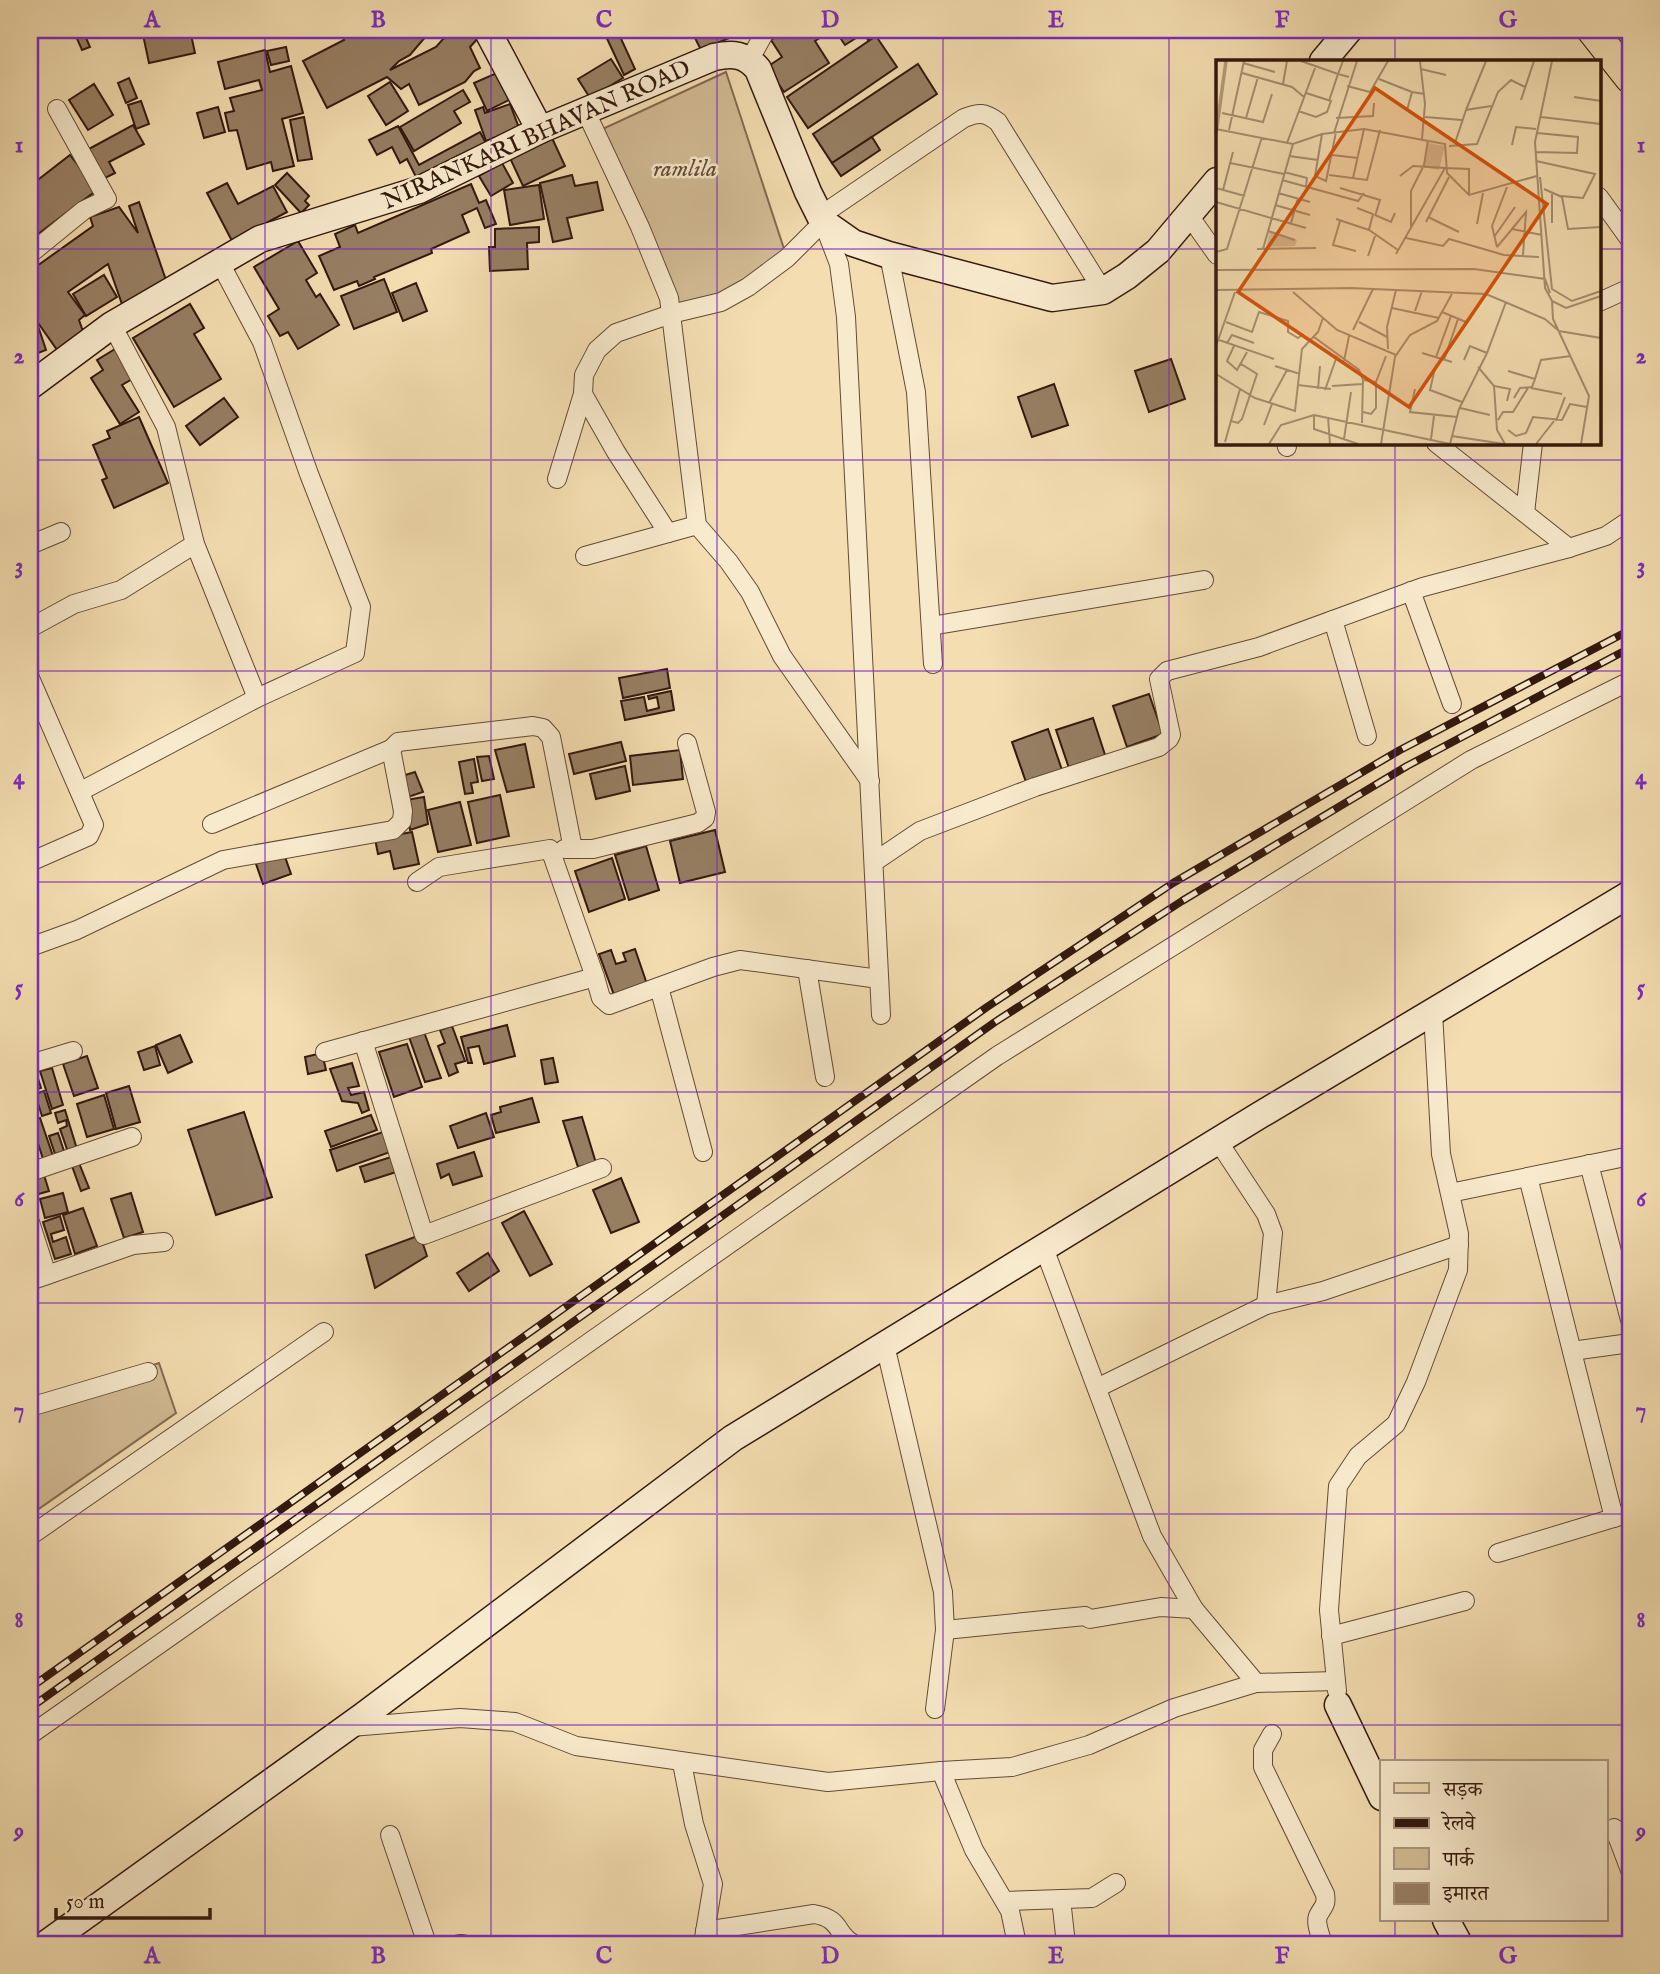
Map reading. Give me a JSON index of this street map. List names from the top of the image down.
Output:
{
  "streets": {
    "street": ["NIRANKARI BHAVAN ROAD"]
  },
  "parks": ["ramlila"],
  "legend": [
    "सड़क",
    "रेलवे",
    "पार्क",
    "इमारत"
  ],
  "scale_bar": "50 m",
  "grid": {
    "columns": [
      "A",
      "B",
      "C",
      "D",
      "E",
      "F",
      "G"
    ],
    "rows": [
      "1",
      "2",
      "3",
      "4",
      "5",
      "6",
      "7",
      "8",
      "9"
    ]
  }
}
